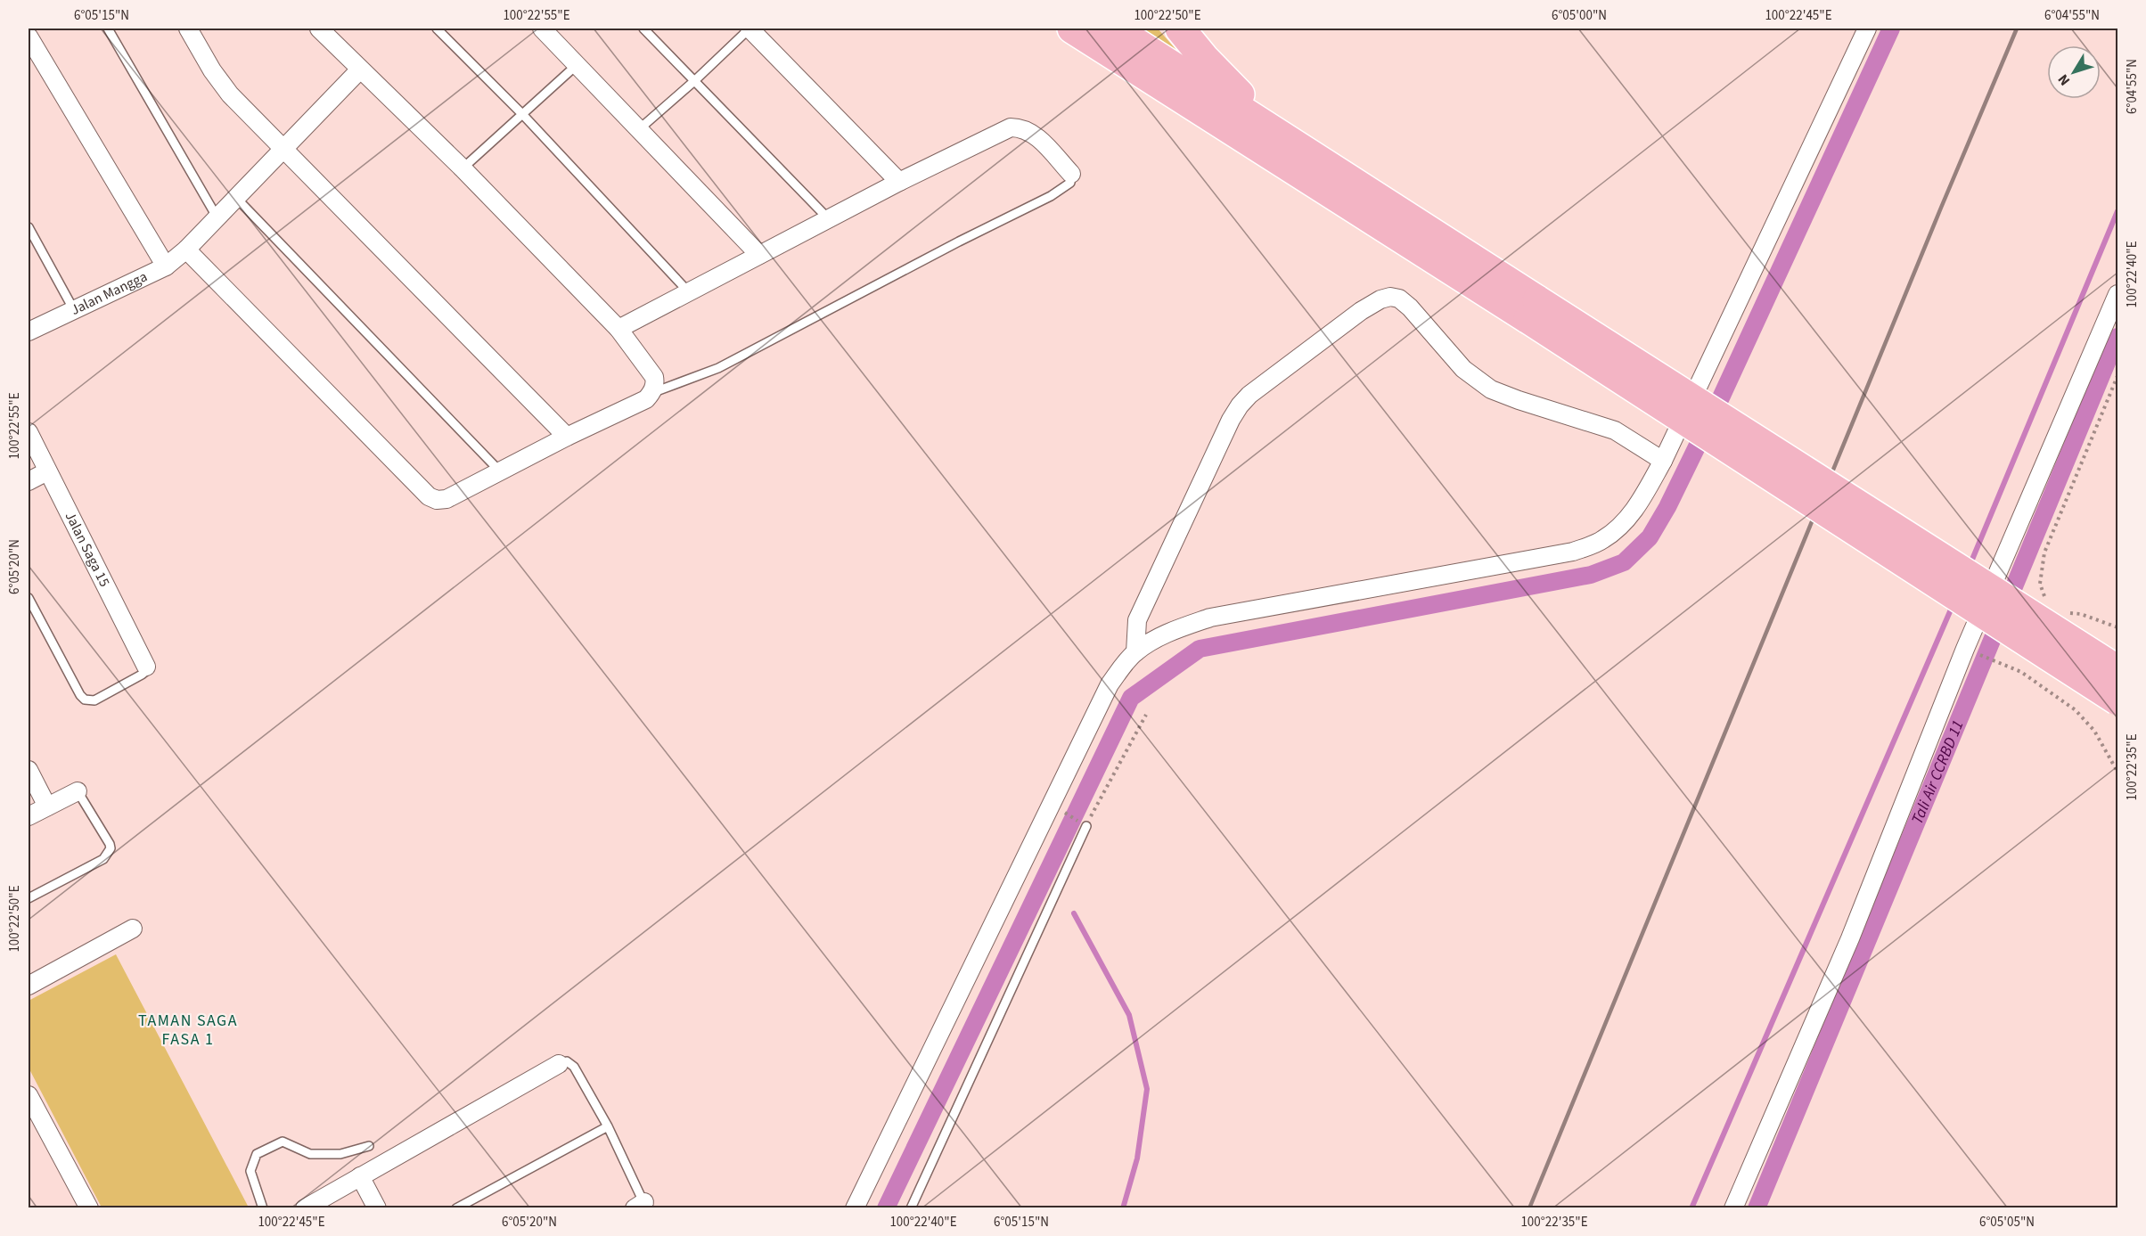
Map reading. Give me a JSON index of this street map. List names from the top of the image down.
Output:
{
  "streets": {
    "street": ["Jalan Mangga", "Jalan Saga 15"]
  },
  "districts": ["TAMAN SAGA FASA 1"],
  "water": ["Tali Air CCRBD 11"],
  "north": "bottom left",
  "coordinates": [
    "6°05'15\"N",
    "100°22'55\"E",
    "100°22'50\"E",
    "6°05'00\"N",
    "100°22'45\"E",
    "6°04'55\"N",
    "100°22'40\"E",
    "6°05'20\"N",
    "100°22'35\"E",
    "6°05'05\"N"
  ]
}
